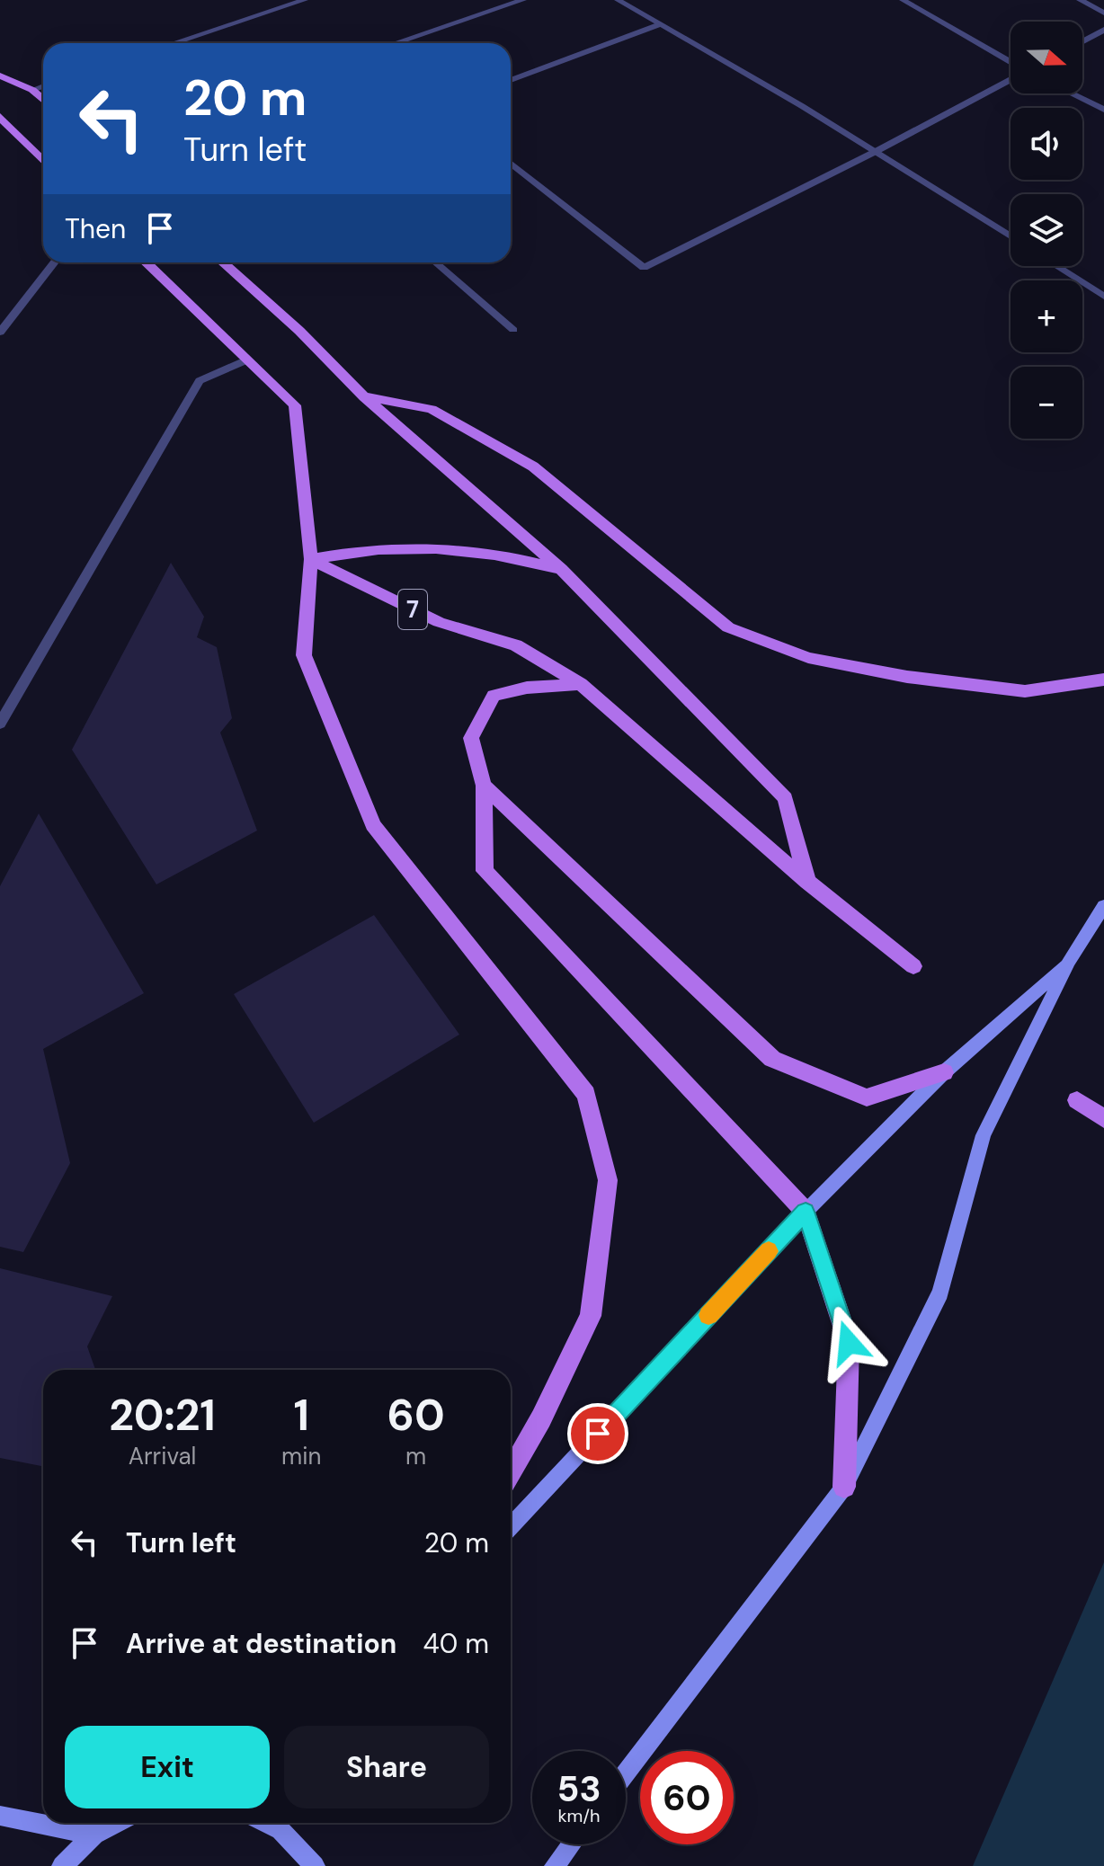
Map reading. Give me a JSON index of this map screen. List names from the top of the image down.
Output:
{
  "streets": {
    "main road": ["7"]
  },
  "north": "right",
  "page": {
    "map_buttons": ["+", "−"],
    "turn": ["20 m", "Turn left"],
    "then": "Then",
    "eta": [
      "20:21",
      "Arrival",
      "1",
      "min",
      "60",
      "m"
    ],
    "list": [
      {
        "name": "Turn left",
        "value": "20 m"
      },
      {
        "name": "Arrive at destination",
        "value": "40 m"
      }
    ],
    "buttons": ["Exit", "Share"],
    "speed": "53 km/h",
    "limit": "60"
  }
}
